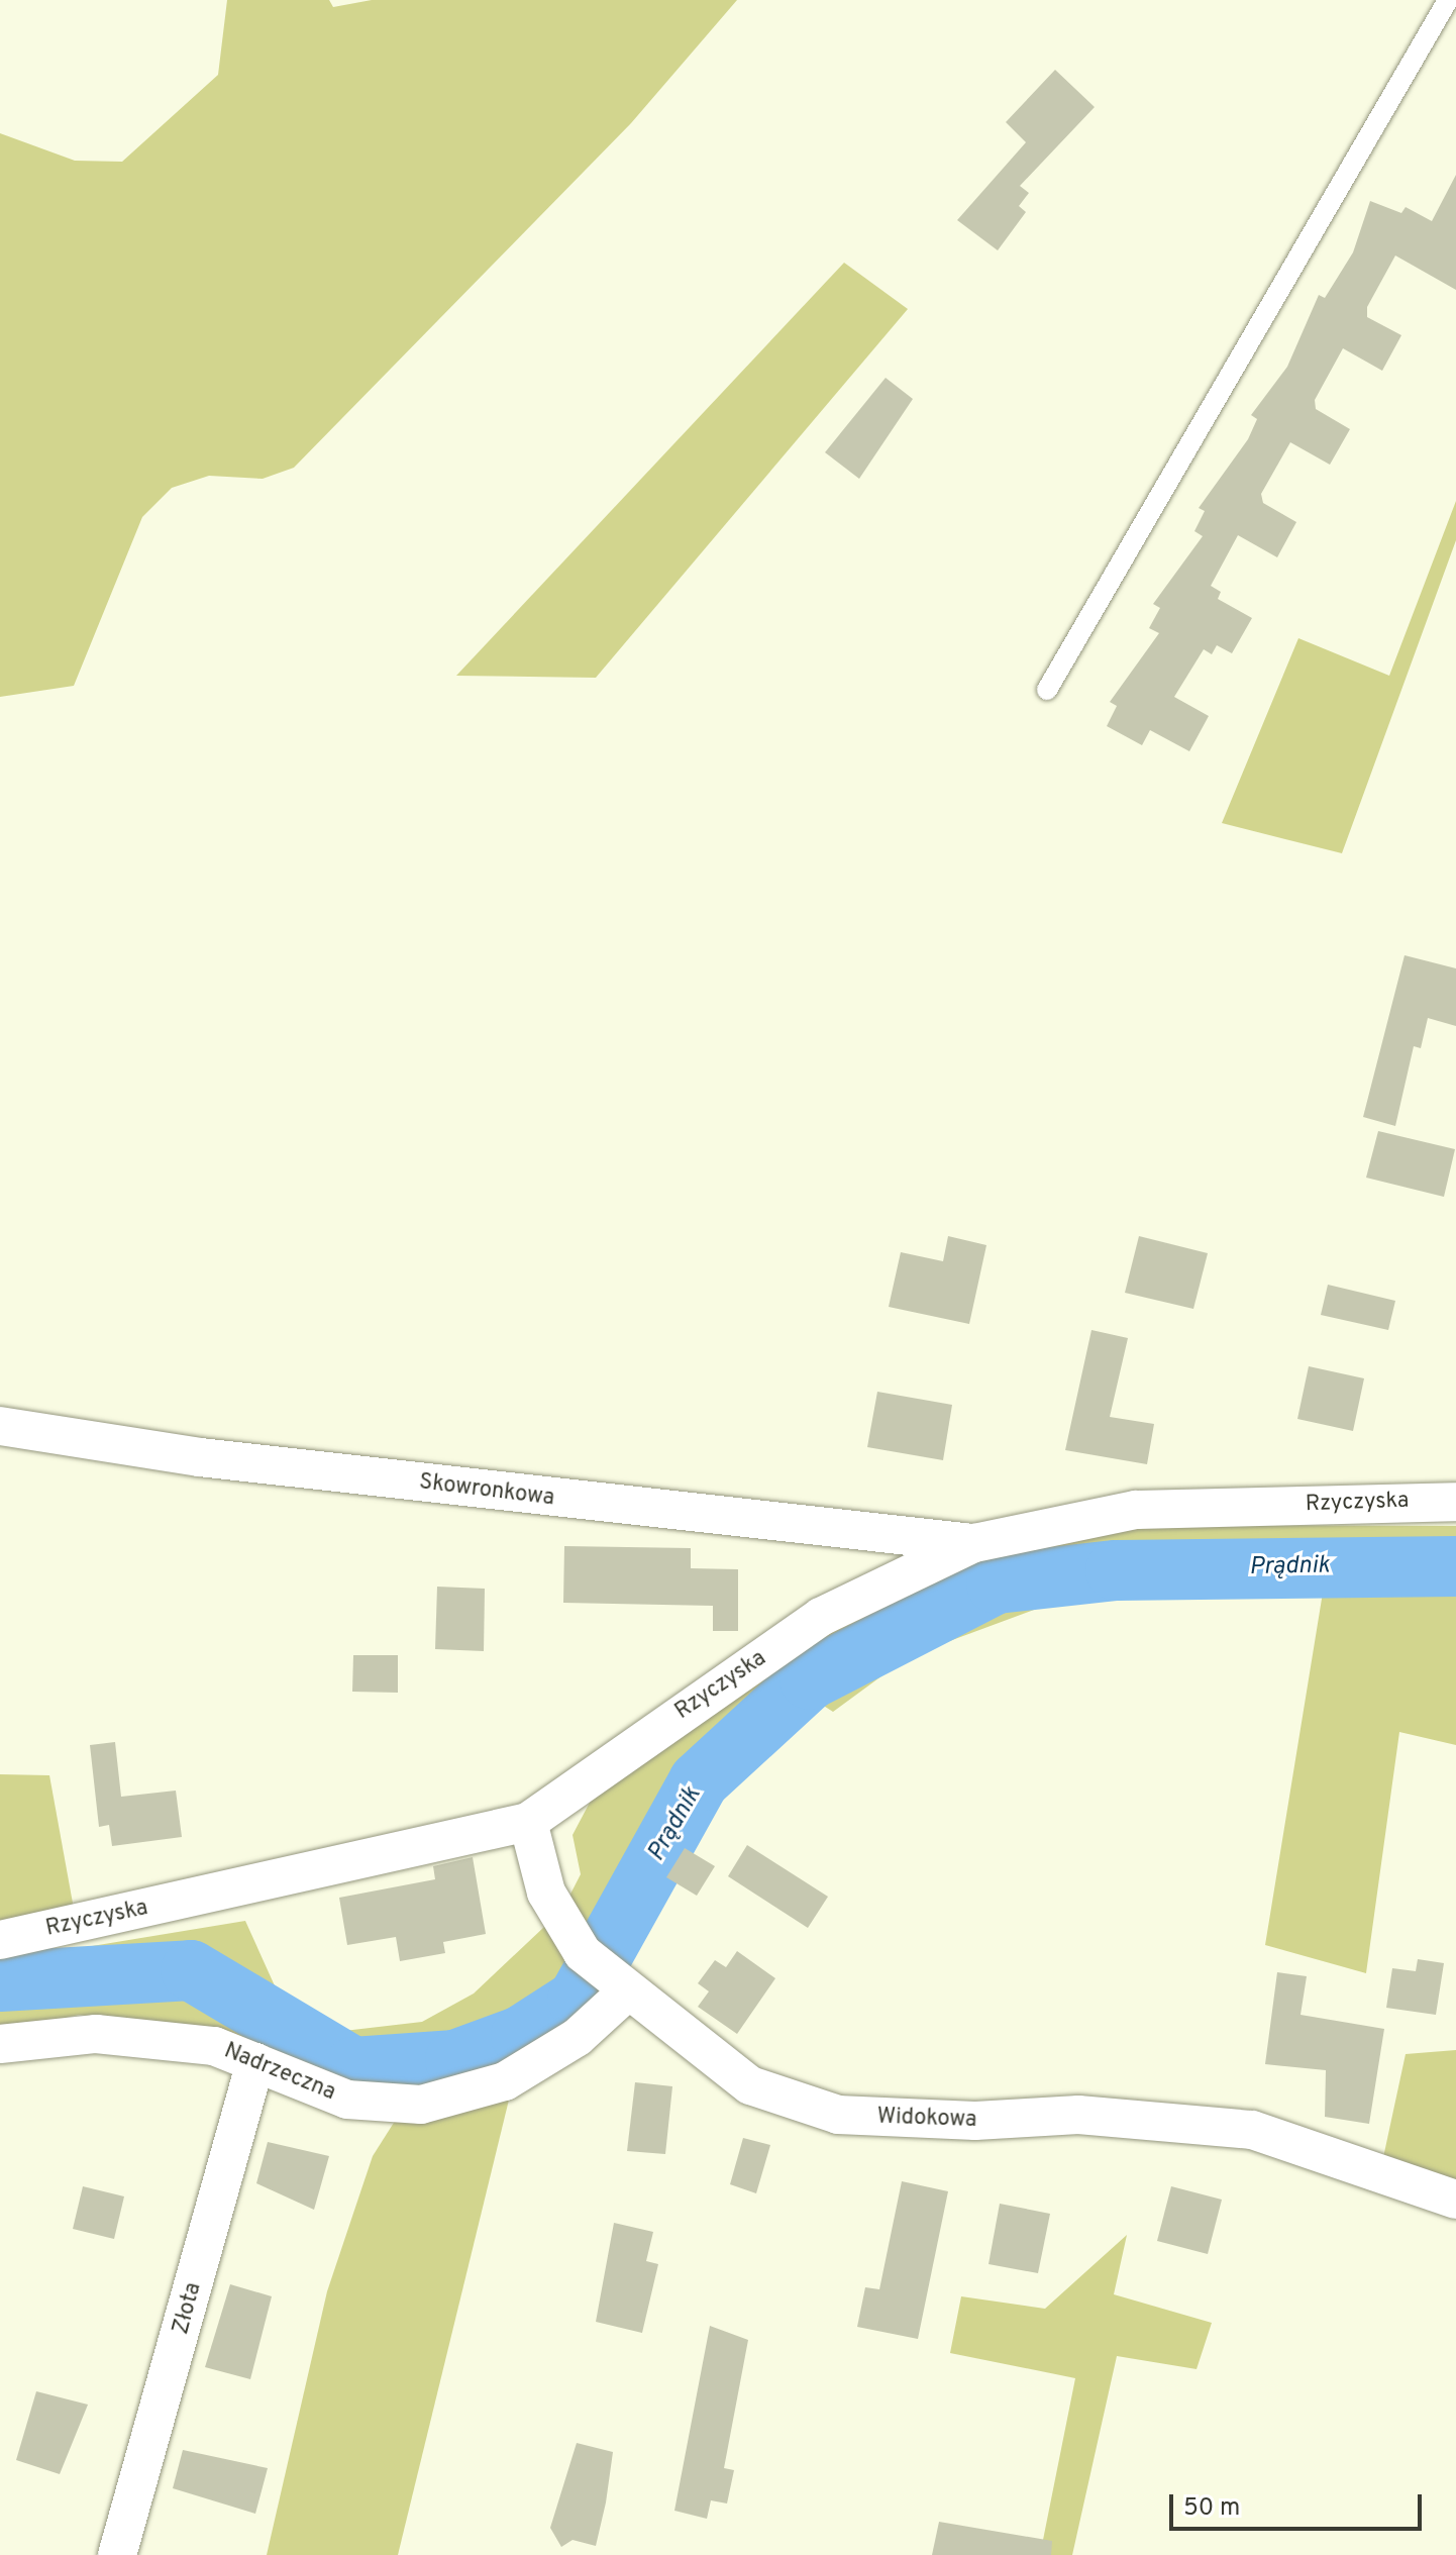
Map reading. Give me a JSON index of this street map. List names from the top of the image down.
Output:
{
  "streets": {
    "street": [
      "Skowronkowa",
      "Rzyczyska",
      "Nadrzeczna",
      "Widokowa",
      "Złota"
    ]
  },
  "crossings": [
    ["Skowronkowa", "Rzyczyska"],
    ["Rzyczyska", "Widokowa"],
    ["Nadrzeczna", "Widokowa"],
    ["Nadrzeczna", "Złota"]
  ],
  "water": ["Prądnik"],
  "scale_bar": "50 m"
}
